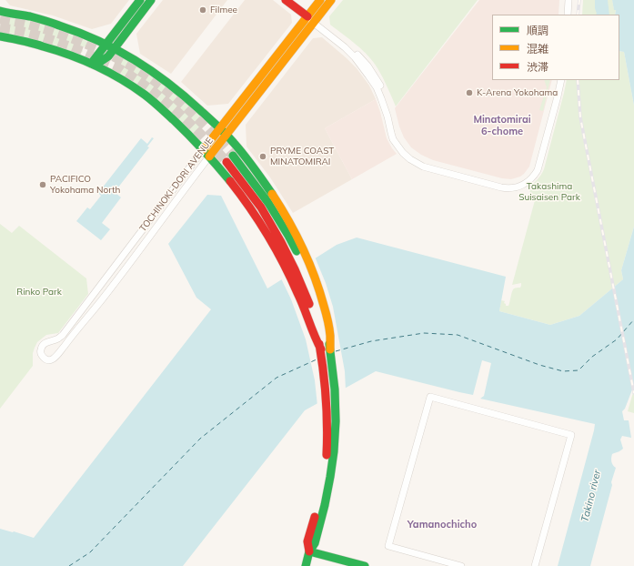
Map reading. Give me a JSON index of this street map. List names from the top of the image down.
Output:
{
  "streets": {
    "street": ["TOCHINOKI-DORI AVENUE"]
  },
  "districts": ["Minatomirai 6-chome", "Yamanochicho"],
  "water": ["Takino river"],
  "parks": ["Takashima Suisaisen Park", "Rinko Park"],
  "places": [
    "Filmee",
    "K-Arena Yokohama",
    "PRYME COAST MINATOMIRAI",
    "PACIFICO Yokohama North"
  ],
  "legend": ["順調", "混雑", "渋滞"]
}
